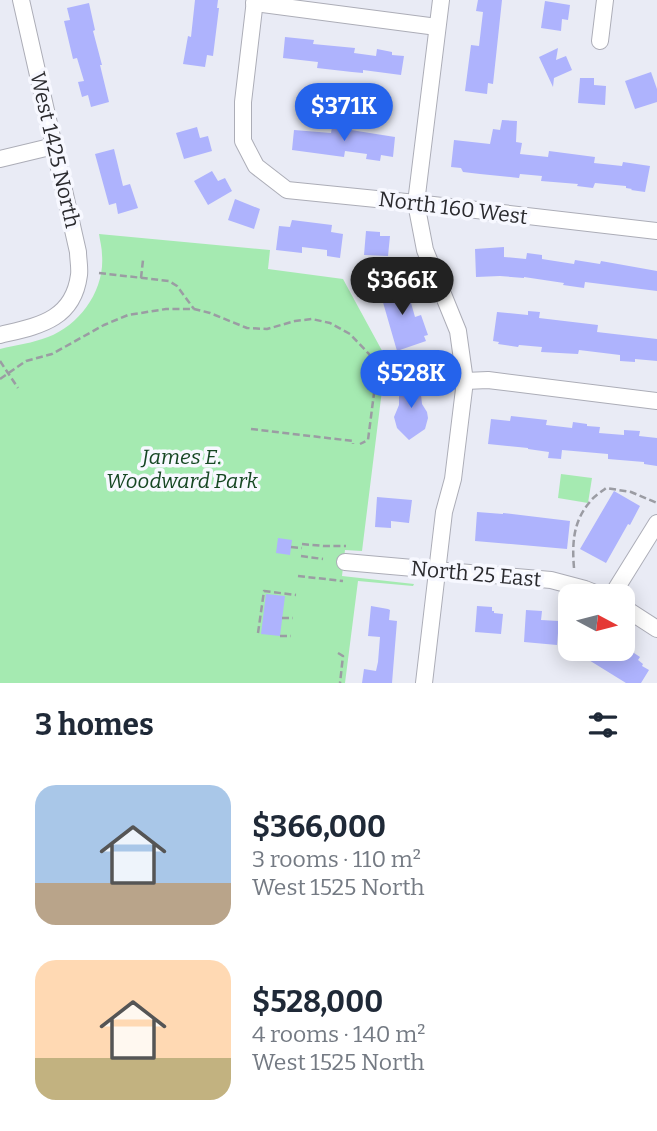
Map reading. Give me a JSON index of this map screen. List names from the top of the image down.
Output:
{
  "streets": {
    "street": ["West 1425 North", "North 160 West", "North 25 East"]
  },
  "parks": ["James E. Woodward Park"],
  "north": "right",
  "page": {
    "price": ["$371K", "$366K", "$528K"],
    "heading": "3 homes",
    "list": [
      {
        "name": "$366,000",
        "note": "3 rooms · 110 m² · West 1525 North"
      },
      {
        "name": "$528,000",
        "note": "4 rooms · 140 m² · West 1525 North"
      }
    ]
  }
}
